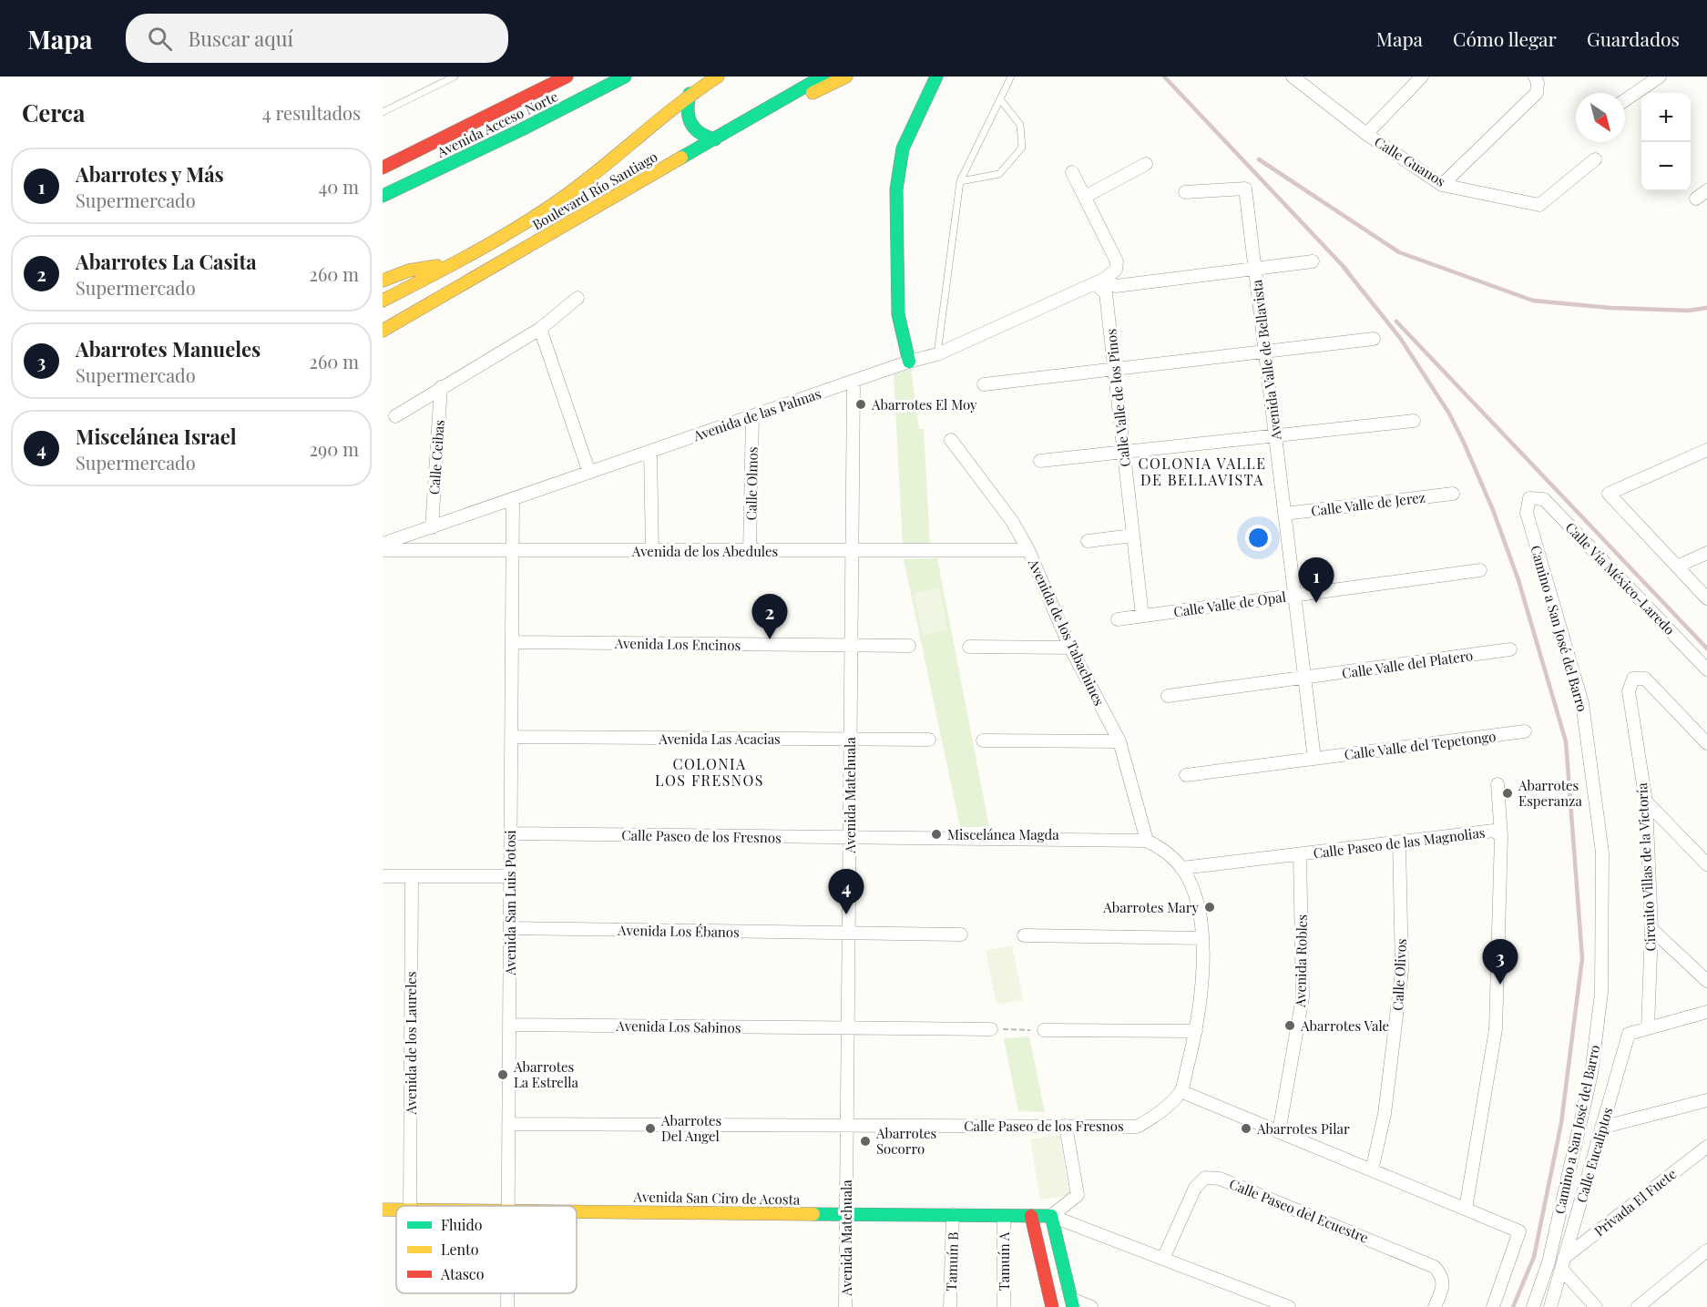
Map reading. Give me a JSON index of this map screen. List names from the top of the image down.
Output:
{
  "streets": {
    "main road": ["Avenida Acceso Norte", "Boulevard Río Santiago", "Avenida San Ciro de Acosta"],
    "street": [
      "Calle Guanos",
      "Avenida Valle de Bellavista",
      "Calle Valle de los Pinos",
      "Avenida de las Palmas",
      "Calle Ceibas",
      "Calle Olmos",
      "Calle Valle de Jerez",
      "Avenida de los Abedules",
      "Calle Vía México-Laredo",
      "Calle Valle de Opal",
      "Camino a San José del Barro",
      "Avenida de los Tabachines",
      "Avenida Los Encinos",
      "Calle Valle del Platero",
      "Avenida Las Acacias",
      "Calle Valle del Tepetongo",
      "Avenida Matehuala",
      "Calle Paseo de los Fresnos",
      "Calle Paseo de las Magnolias",
      "Circuito Villas de la Victoría",
      "Avenida San Luis Potosi",
      "Avenida Los Ébanos",
      "Avenida Robles",
      "Calle Olivos",
      "Avenida Los Sabinos",
      "Avenida de los Laureles",
      "Calle Eucaliptos",
      "Privada El Fuete",
      "Calle Paseo del Ecuestre",
      "Tamuín B",
      "Tamuín A"
    ]
  },
  "crossings": [
    ["Avenida Valle de Bellavista", "Calle Valle de Jerez"],
    ["Avenida Valle de Bellavista", "Calle Valle de Opal"],
    ["Avenida Valle de Bellavista", "Calle Valle del Platero"],
    ["Avenida Valle de Bellavista", "Calle Valle del Tepetongo"],
    ["Calle Valle de los Pinos", "Avenida de las Palmas"],
    ["Calle Valle de los Pinos", "Calle Valle de Opal"],
    ["Avenida de las Palmas", "Calle Ceibas"],
    ["Avenida de las Palmas", "Calle Olmos"],
    ["Avenida de las Palmas", "Avenida Matehuala"],
    ["Avenida de las Palmas", "Avenida San Luis Potosi"],
    ["Calle Olmos", "Avenida de los Abedules"],
    ["Avenida de los Abedules", "Avenida de los Tabachines"],
    ["Avenida de los Abedules", "Avenida Matehuala"],
    ["Avenida de los Abedules", "Avenida San Luis Potosi"],
    ["Calle Vía México-Laredo", "Camino a San José del Barro"],
    ["Avenida de los Tabachines", "Calle Paseo de los Fresnos"],
    ["Avenida Los Encinos", "Avenida Matehuala"],
    ["Avenida Los Encinos", "Avenida San Luis Potosi"],
    ["Avenida Las Acacias", "Avenida Matehuala"],
    ["Avenida Las Acacias", "Avenida San Luis Potosi"],
    ["Avenida Matehuala", "Calle Paseo de los Fresnos"],
    ["Avenida Matehuala", "Avenida Los Ébanos"],
    ["Avenida Matehuala", "Avenida Los Sabinos"],
    ["Avenida Matehuala", "Avenida San Ciro de Acosta"],
    ["Calle Paseo de los Fresnos", "Avenida San Luis Potosi"],
    ["Calle Paseo de las Magnolias", "Avenida Robles"],
    ["Calle Paseo de las Magnolias", "Calle Olivos"],
    ["Circuito Villas de la Victoría", "Calle Eucaliptos"],
    ["Avenida San Luis Potosi", "Avenida Los Ébanos"],
    ["Avenida San Luis Potosi", "Avenida Los Sabinos"],
    ["Calle Eucaliptos", "Privada El Fuete"],
    ["Avenida San Ciro de Acosta", "Tamuín B"],
    ["Avenida San Ciro de Acosta", "Tamuín A"]
  ],
  "districts": ["COLONIA VALLE DE BELLAVISTA", "COLONIA LOS FRESNOS"],
  "places": [
    "Abarrotes El Moy",
    "Abarrotes Esperanza",
    "Miscelánea Magda",
    "Abarrotes Mary",
    "Abarrotes Vale",
    "Abarrotes La Estrella",
    "Abarrotes Del Angel",
    "Abarrotes Pilar",
    "Abarrotes Socorro"
  ],
  "legend": ["Fluido", "Lento", "Atasco"],
  "north": "bottom right",
  "page": {
    "header": "Mapa",
    "search": "Buscar aquí",
    "nav": ["Mapa", "Cómo llegar", "Guardados"],
    "heading": ["Cerca", "4 resultados"],
    "map_buttons": ["+", "−"],
    "list": [
      {
        "mark": "1",
        "name": "Abarrotes y Más",
        "note": "Supermercado",
        "value": "40 m"
      },
      {
        "mark": "2",
        "name": "Abarrotes La Casita",
        "note": "Supermercado",
        "value": "260 m"
      },
      {
        "mark": "3",
        "name": "Abarrotes Manueles",
        "note": "Supermercado",
        "value": "260 m"
      },
      {
        "mark": "4",
        "name": "Miscelánea Israel",
        "note": "Supermercado",
        "value": "290 m"
      }
    ],
    "pins": [
      "1",
      "2",
      "4",
      "3"
    ]
  }
}
